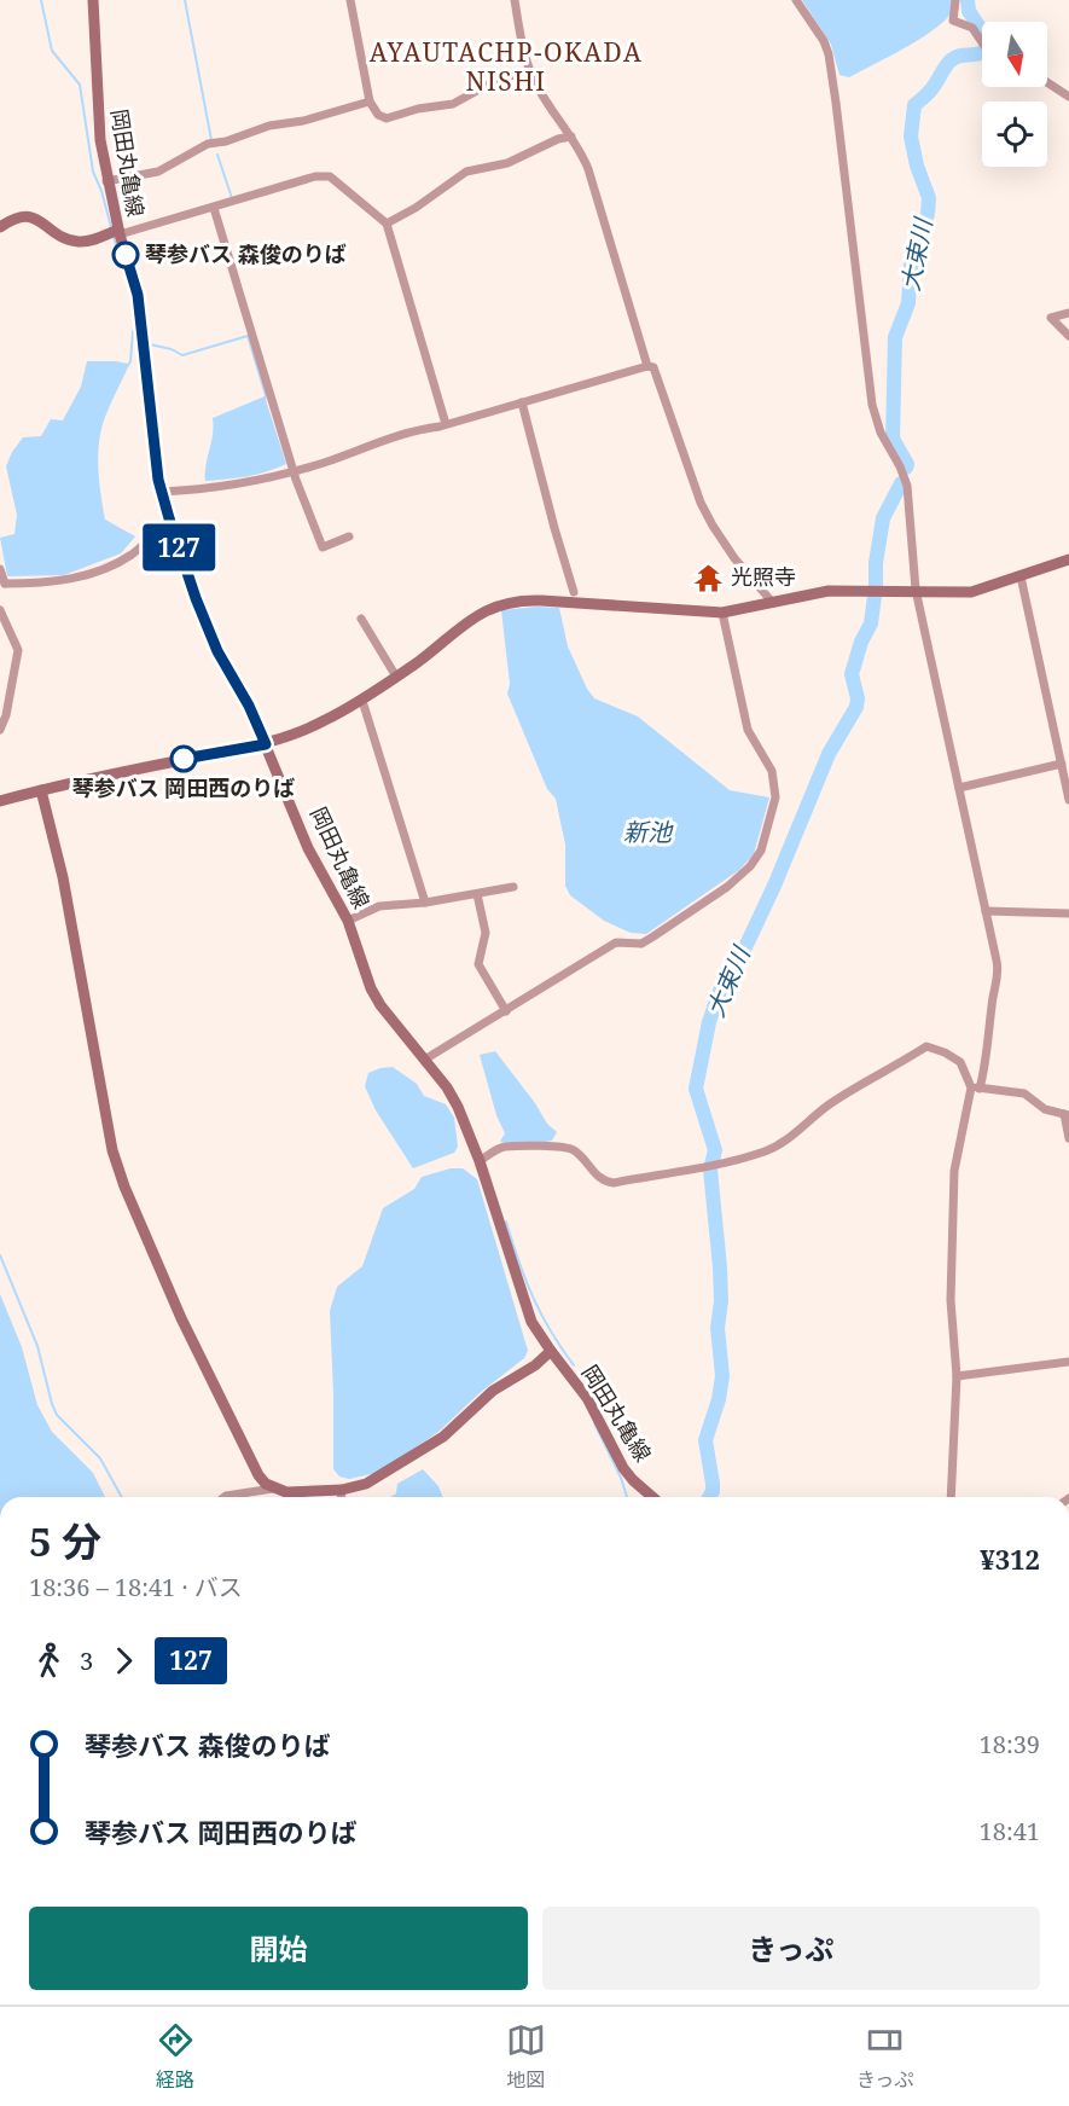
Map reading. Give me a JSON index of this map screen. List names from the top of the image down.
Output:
{
  "streets": {
    "street": ["岡田丸亀線"]
  },
  "districts": ["AYAUTACHP-OKADA NISHI"],
  "water": ["大束川", "新池"],
  "places": {
    "other": ["琴参バス 森俊のりば", "琴参バス 岡田西のりば"],
    "temple": ["光照寺"]
  },
  "lines": ["bus line 127"],
  "north": "bottom",
  "page": {
    "on_map": "127",
    "heading": ["5 分", "18:36 – 18:41 · バス", "¥312"],
    "legs": ["3", "127"],
    "list": [
      {
        "name": "琴参バス 森俊のりば",
        "value": "18:39"
      },
      {
        "name": "琴参バス 岡田西のりば",
        "value": "18:41"
      }
    ],
    "buttons": ["開始", "きっぷ"],
    "tabs": ["経路", "地図", "きっぷ"]
  }
}
